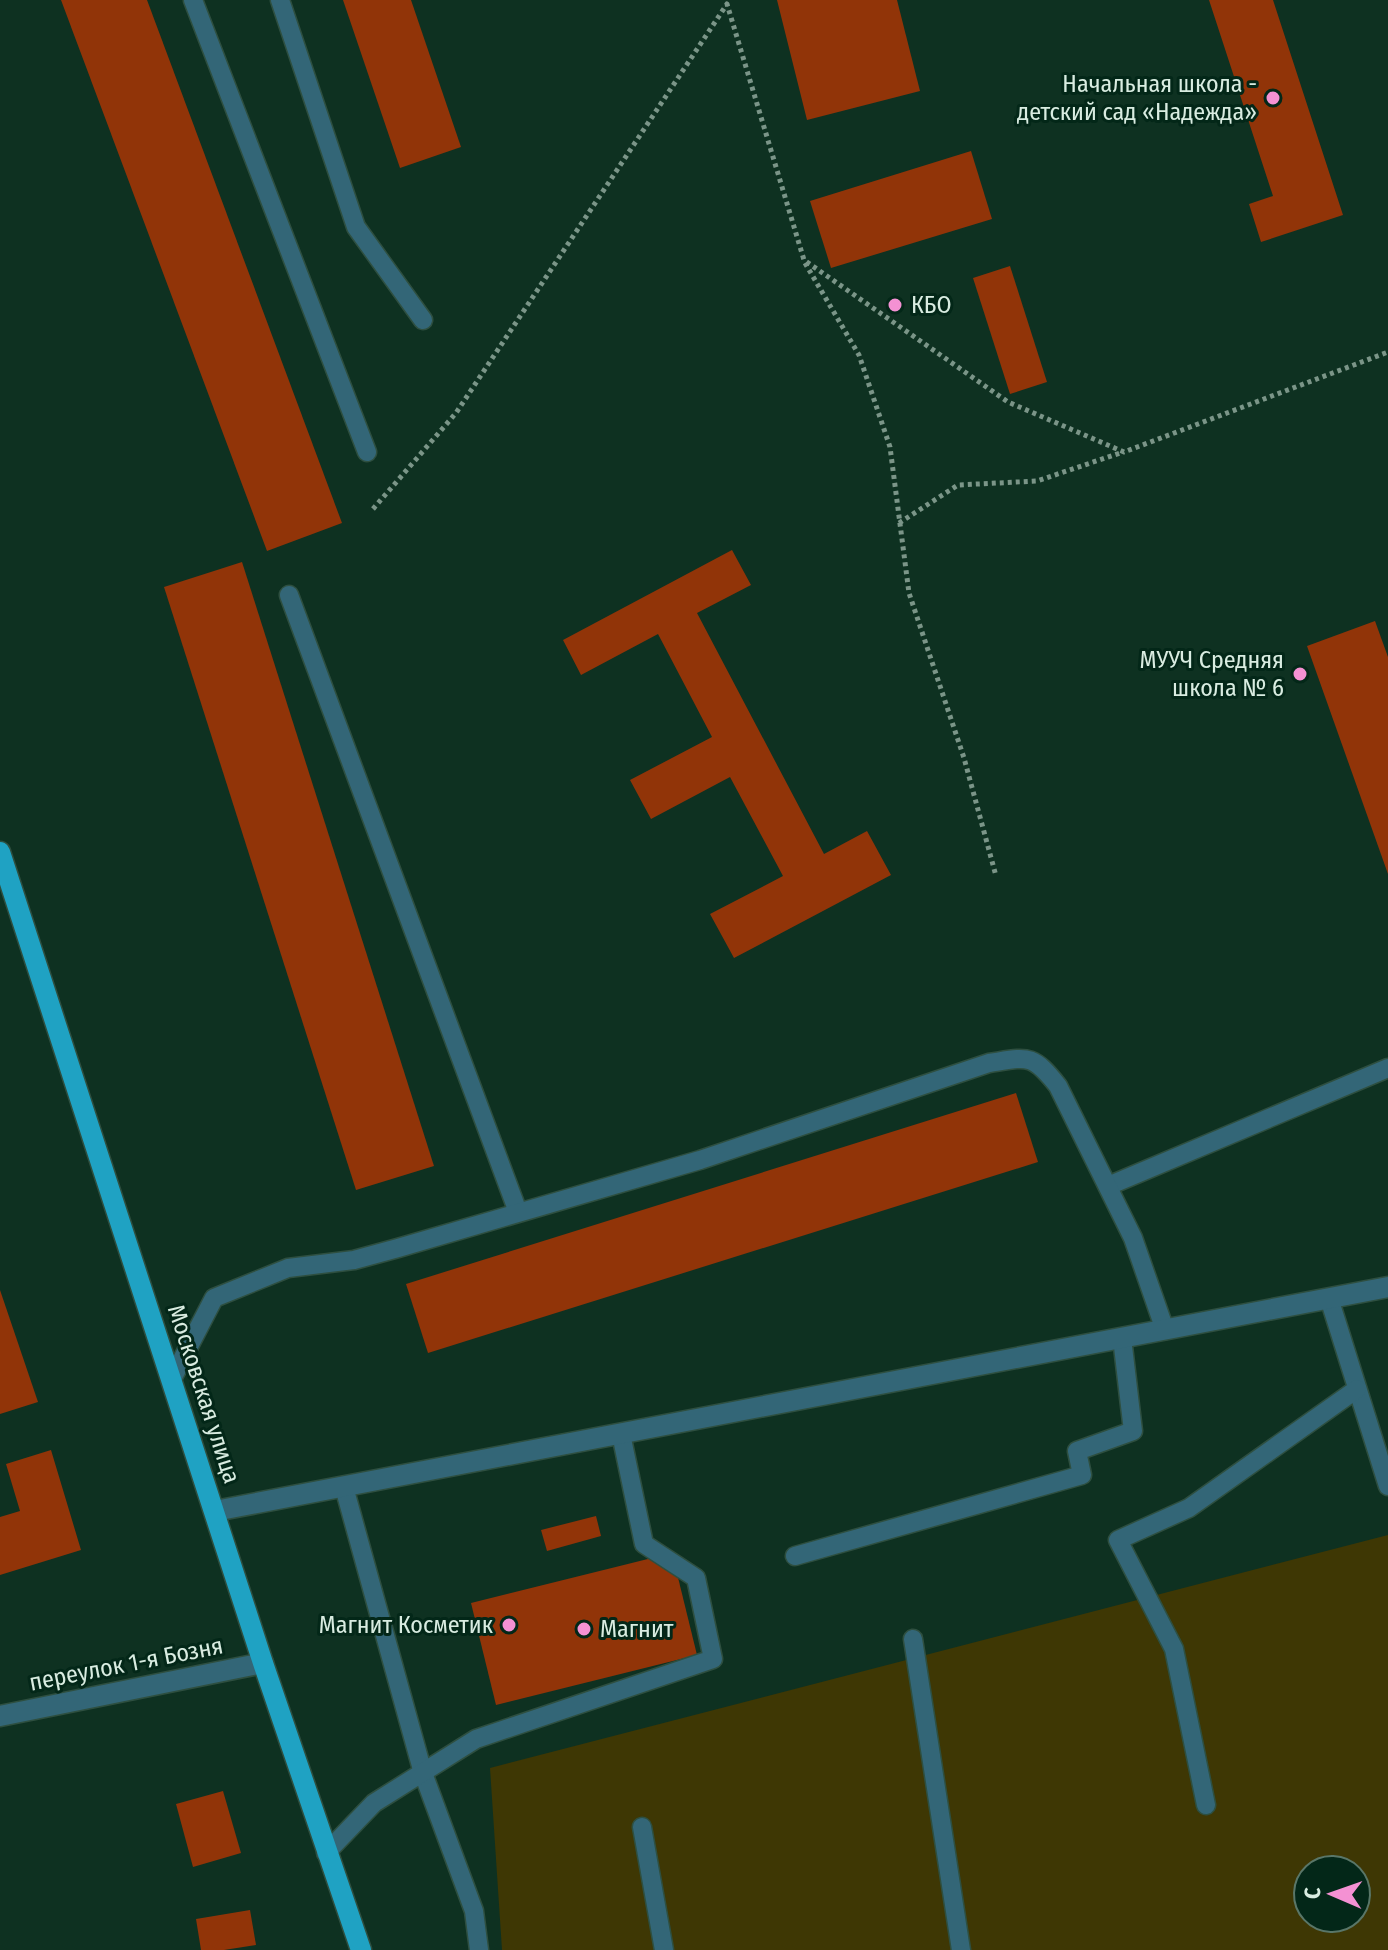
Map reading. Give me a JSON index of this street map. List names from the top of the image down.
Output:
{
  "streets": {
    "main road": ["Московская улица"],
    "street": ["переулок 1-я Бозня"]
  },
  "crossings": [
    ["Московская улица", "переулок 1-я Бозня"]
  ],
  "places": [
    "Начальная школа - детский сад «Надежда»",
    "КБО",
    "МУУЧ Средняя школа № 6",
    "Магнит Косметик",
    "Магнит"
  ],
  "north": "left"
}
